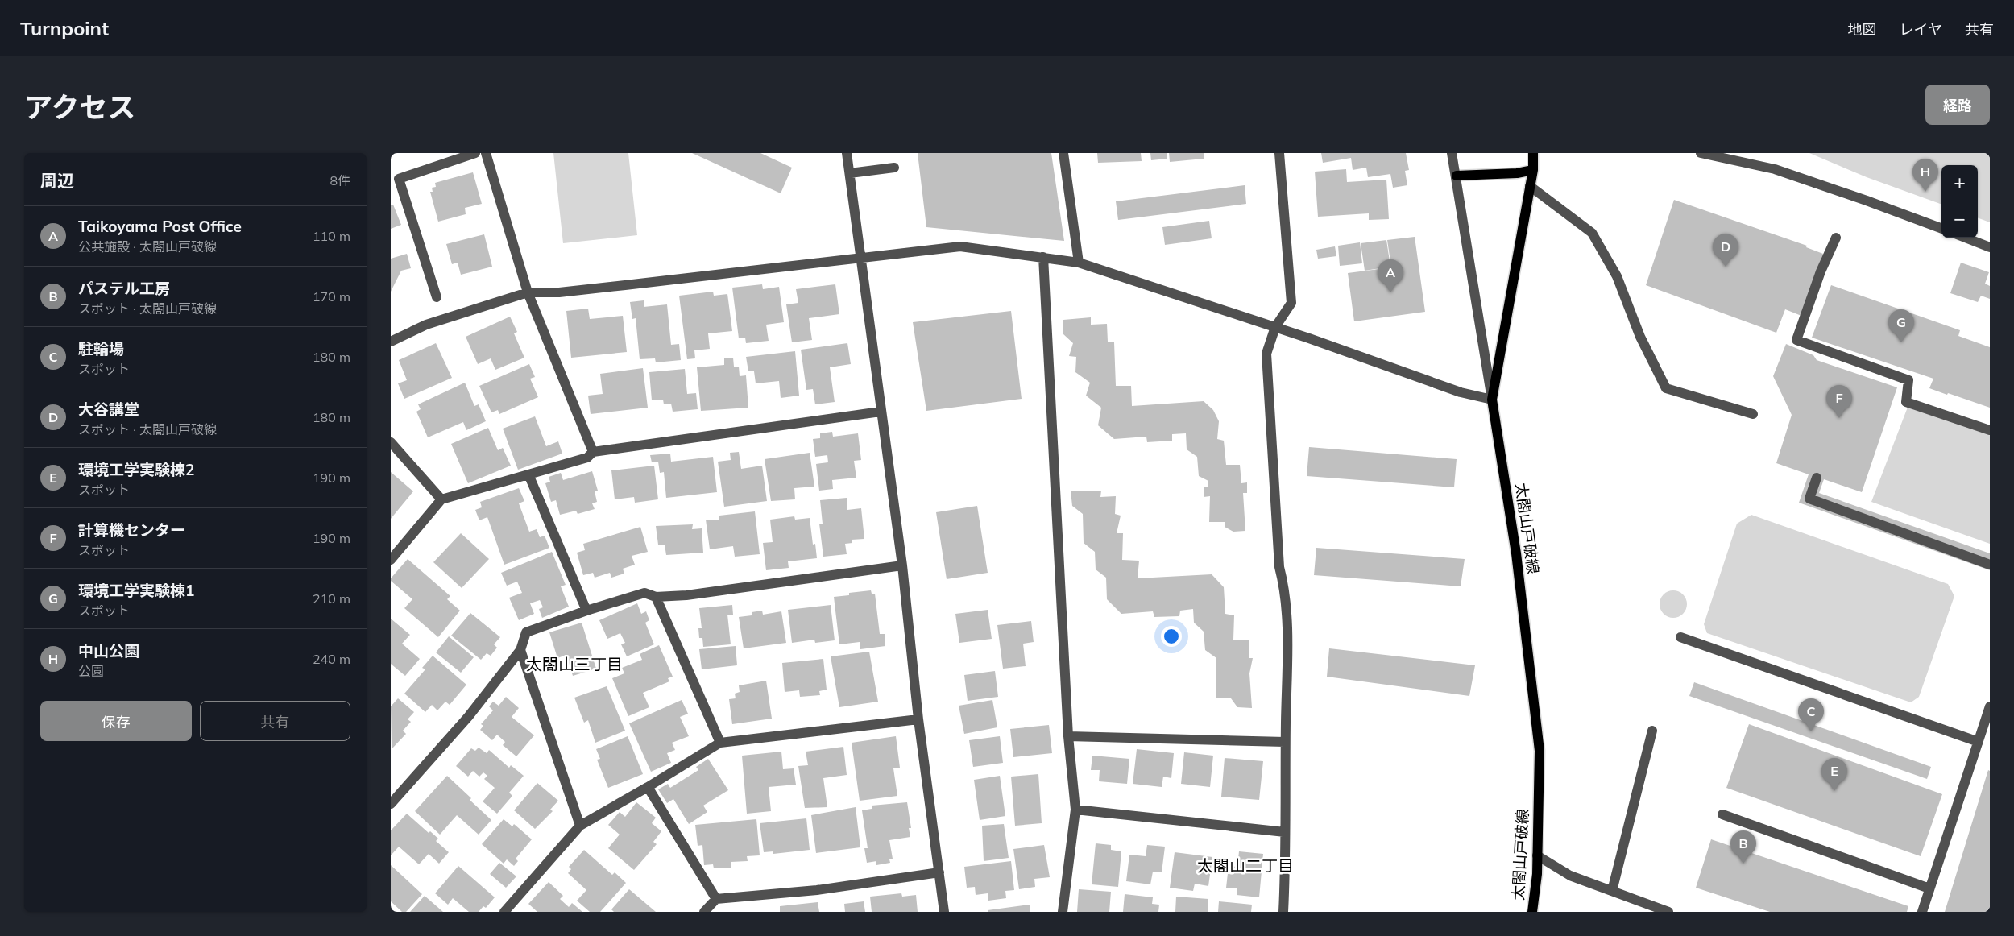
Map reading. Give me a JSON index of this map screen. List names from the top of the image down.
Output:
{
  "streets": {
    "main road": ["太閤山戸破線"]
  },
  "districts": ["太閤山三丁目", "太閤山二丁目"],
  "page": {
    "header": "Turnpoint",
    "nav": ["地図", "レイヤ", "共有"],
    "title": "アクセス",
    "buttons": [
      "経路",
      ["保存", "共有"]
    ],
    "heading": ["周辺", "8件"],
    "pins": [
      "H",
      "D",
      "A",
      "G",
      "F",
      "C",
      "E",
      "B"
    ],
    "map_buttons": ["+", "−"],
    "list": [
      {
        "mark": "A",
        "name": "Taikoyama Post Office",
        "note": "公共施設 · 太閤山戸破線",
        "value": "110 m"
      },
      {
        "mark": "B",
        "name": "パステル工房",
        "note": "スポット · 太閤山戸破線",
        "value": "170 m"
      },
      {
        "mark": "C",
        "name": "駐輪場",
        "note": "スポット",
        "value": "180 m"
      },
      {
        "mark": "D",
        "name": "大谷講堂",
        "note": "スポット · 太閤山戸破線",
        "value": "180 m"
      },
      {
        "mark": "E",
        "name": "環境工学実験棟2",
        "note": "スポット",
        "value": "190 m"
      },
      {
        "mark": "F",
        "name": "計算機センター",
        "note": "スポット",
        "value": "190 m"
      },
      {
        "mark": "G",
        "name": "環境工学実験棟1",
        "note": "スポット",
        "value": "210 m"
      },
      {
        "mark": "H",
        "name": "中山公園",
        "note": "公園",
        "value": "240 m"
      }
    ]
  }
}
